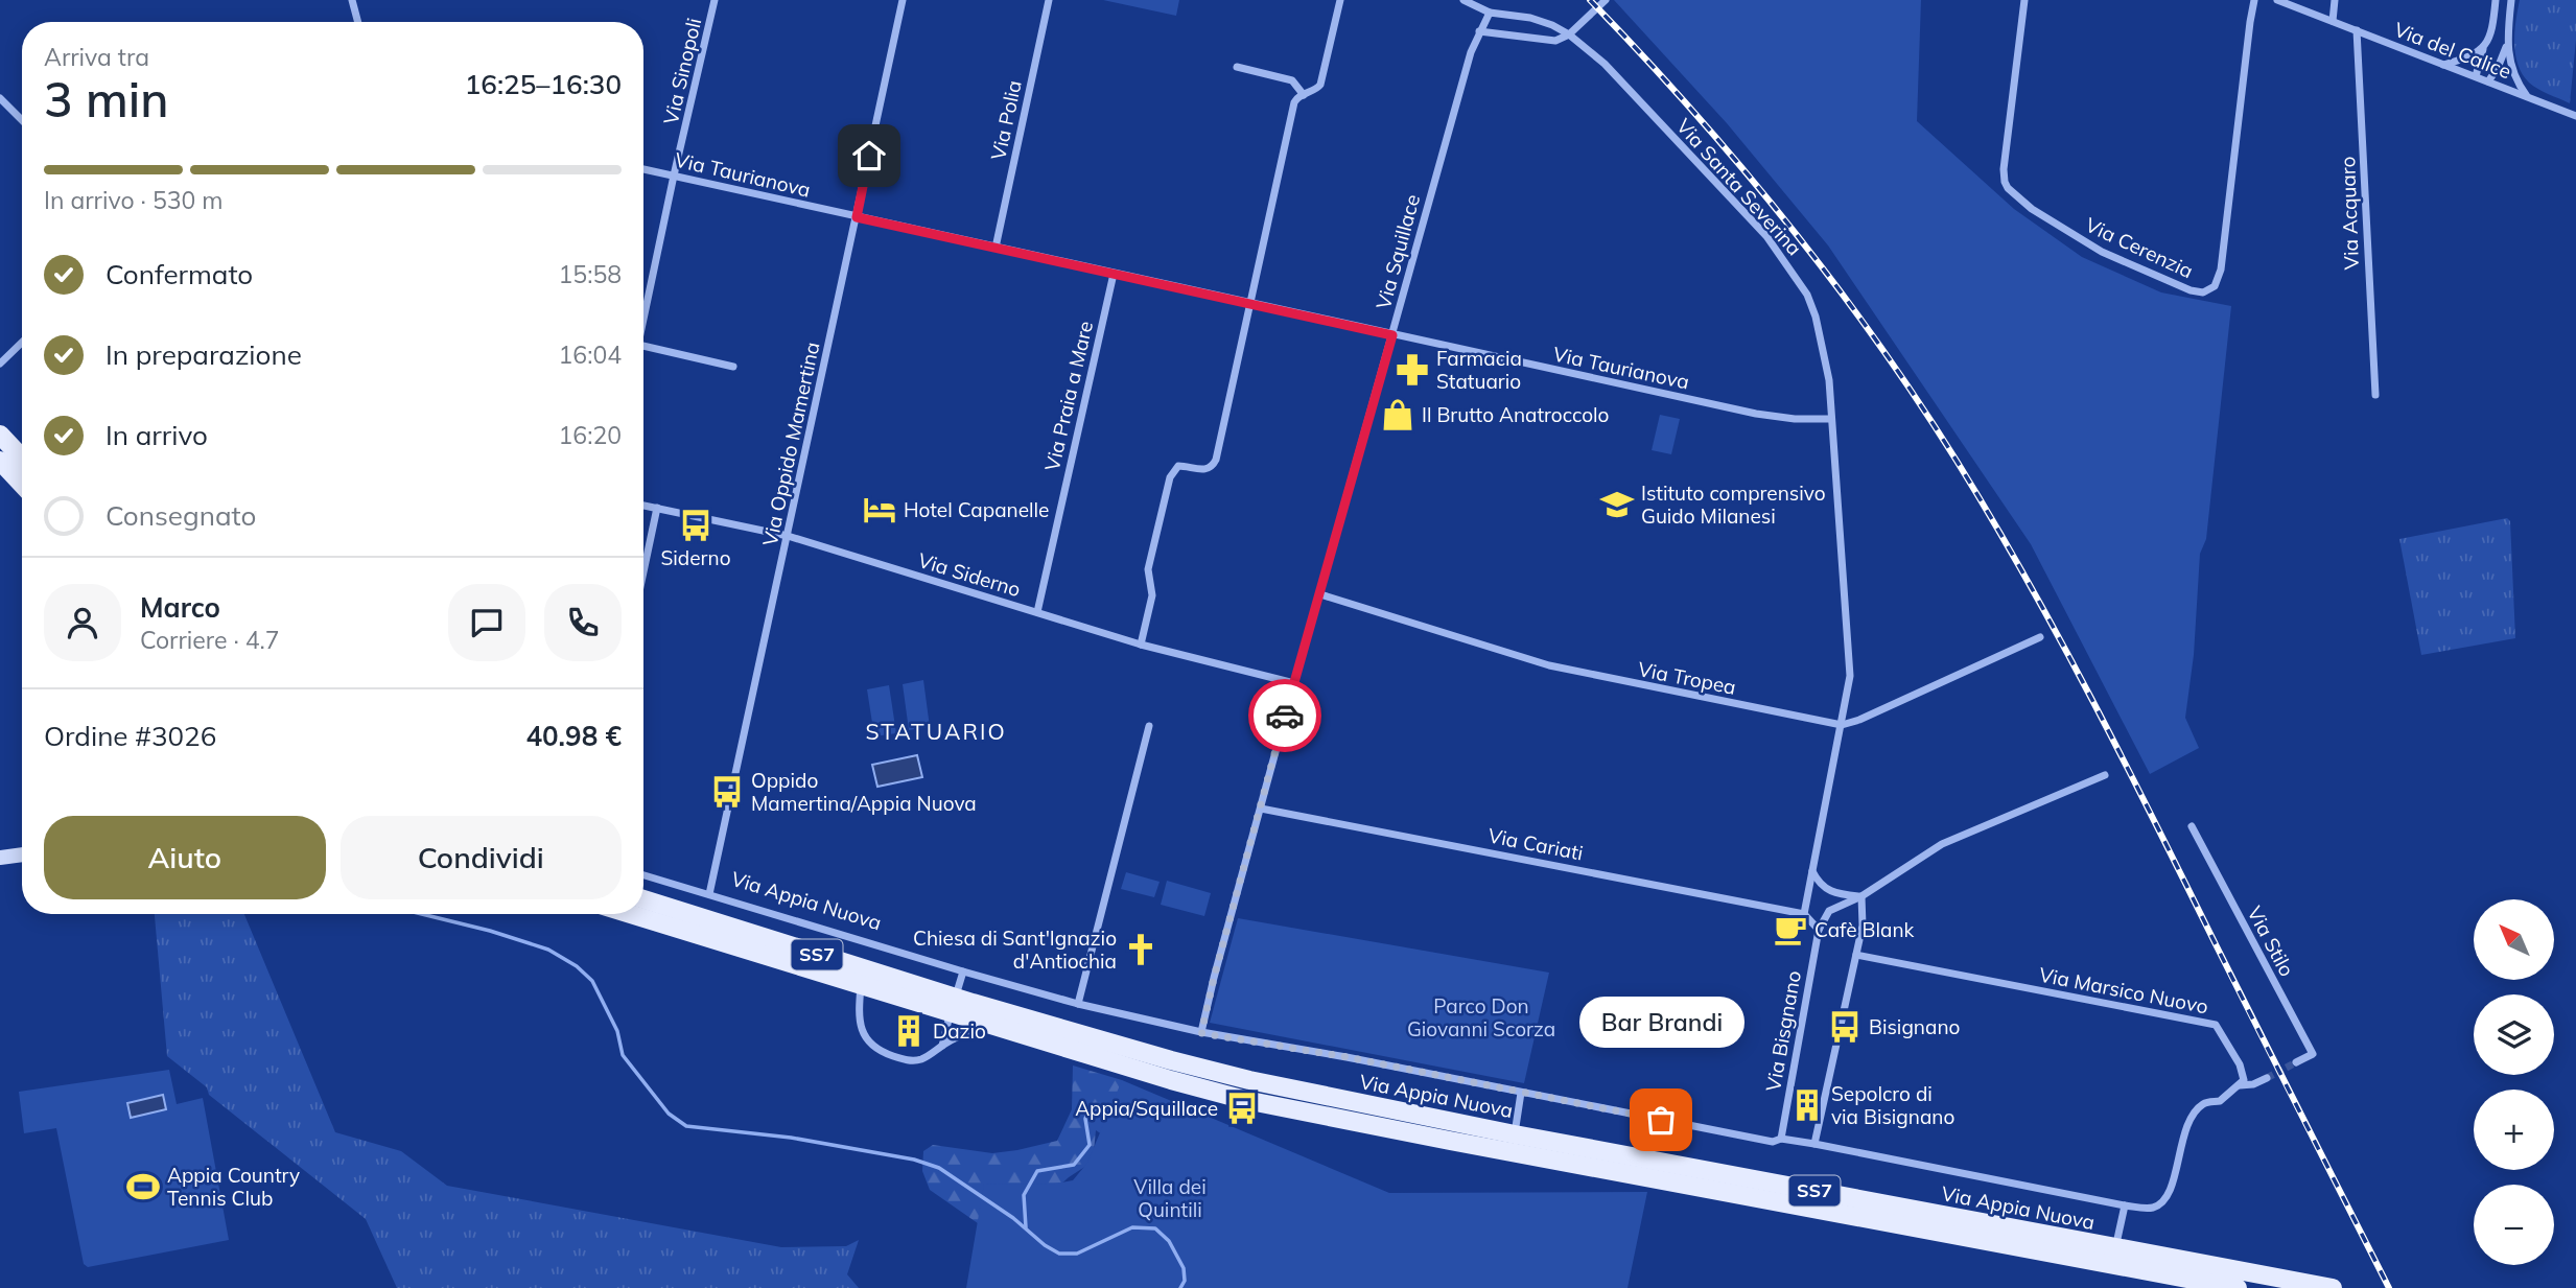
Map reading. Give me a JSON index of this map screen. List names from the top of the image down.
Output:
{
  "streets": {
    "main road": ["Via Appia Nuova", "SS7"],
    "street": [
      "Via del Calice",
      "Via Sinopoli",
      "Via Polia",
      "Via Taurianova",
      "Via Santa Severina",
      "Via Acquaro",
      "Via Cerenzia",
      "Via Squillace",
      "Via Praia a Mare",
      "Via Oppido Mamertina",
      "Via Siderno",
      "Via Tropea",
      "Via Cariati",
      "Via Stilo",
      "Via Marsico Nuovo",
      "Via Bisgnano"
    ]
  },
  "crossings": [
    ["Via del Calice", "Via Acquaro"],
    ["Via Sinopoli", "Via Taurianova"],
    ["Via Polia", "Via Taurianova"],
    ["Via Taurianova", "Via Santa Severina"],
    ["Via Taurianova", "Via Squillace"],
    ["Via Taurianova", "Via Praia a Mare"],
    ["Via Taurianova", "Via Oppido Mamertina"],
    ["Via Santa Severina", "Via Squillace"],
    ["Via Santa Severina", "Via Tropea"],
    ["Via Santa Severina", "Via Cariati"],
    ["Via Squillace", "Via Siderno"],
    ["Via Squillace", "Via Tropea"],
    ["Via Squillace", "Via Cariati"],
    ["Via Squillace", "Via Appia Nuova"],
    ["Via Praia a Mare", "Via Siderno"],
    ["Via Oppido Mamertina", "Via Siderno"],
    ["Via Oppido Mamertina", "Via Appia Nuova"],
    ["Via Appia Nuova", "Via Bisgnano"]
  ],
  "districts": ["STATUARIO"],
  "parks": ["Parco Don Giovanni Scorza", "Villa dei Quintili"],
  "places": {
    "pharmacy": ["Farmacia Statuario"],
    "shop": ["Il Brutto Anatroccolo"],
    "school or university": ["Istituto comprensivo Guido Milanesi"],
    "hotel": ["Hotel Capanelle"],
    "bus stop": [
      "Siderno",
      "Oppido Mamertina/Appia Nuova",
      "Bisignano",
      "Appia/Squillace"
    ],
    "cafe": ["Cafè Blank"],
    "church": ["Chiesa di Sant'Ignazio d'Antiochia"],
    "building": ["Dazio", "Sepolcro di via Bisignano"],
    "other": ["Bar Brandi"],
    "sports": ["Appia Country Tennis Club"]
  },
  "north": "top left",
  "page": {
    "heading": ["3 min", "Arriva tra", "16:25–16:30"],
    "panel": [
      "Marco",
      "Corriere · 4.7",
      "Ordine #3026",
      "40.98 €"
    ],
    "bar": "In arrivo · 530 m",
    "list": [
      ["Confermato", "15:58"],
      ["In preparazione", "16:04"],
      ["In arrivo", "16:20"],
      "Consegnato"
    ],
    "buttons": ["Aiuto", "Condividi"],
    "map_buttons": ["+", "−"],
    "bubble": "Bar Brandi"
  }
}
